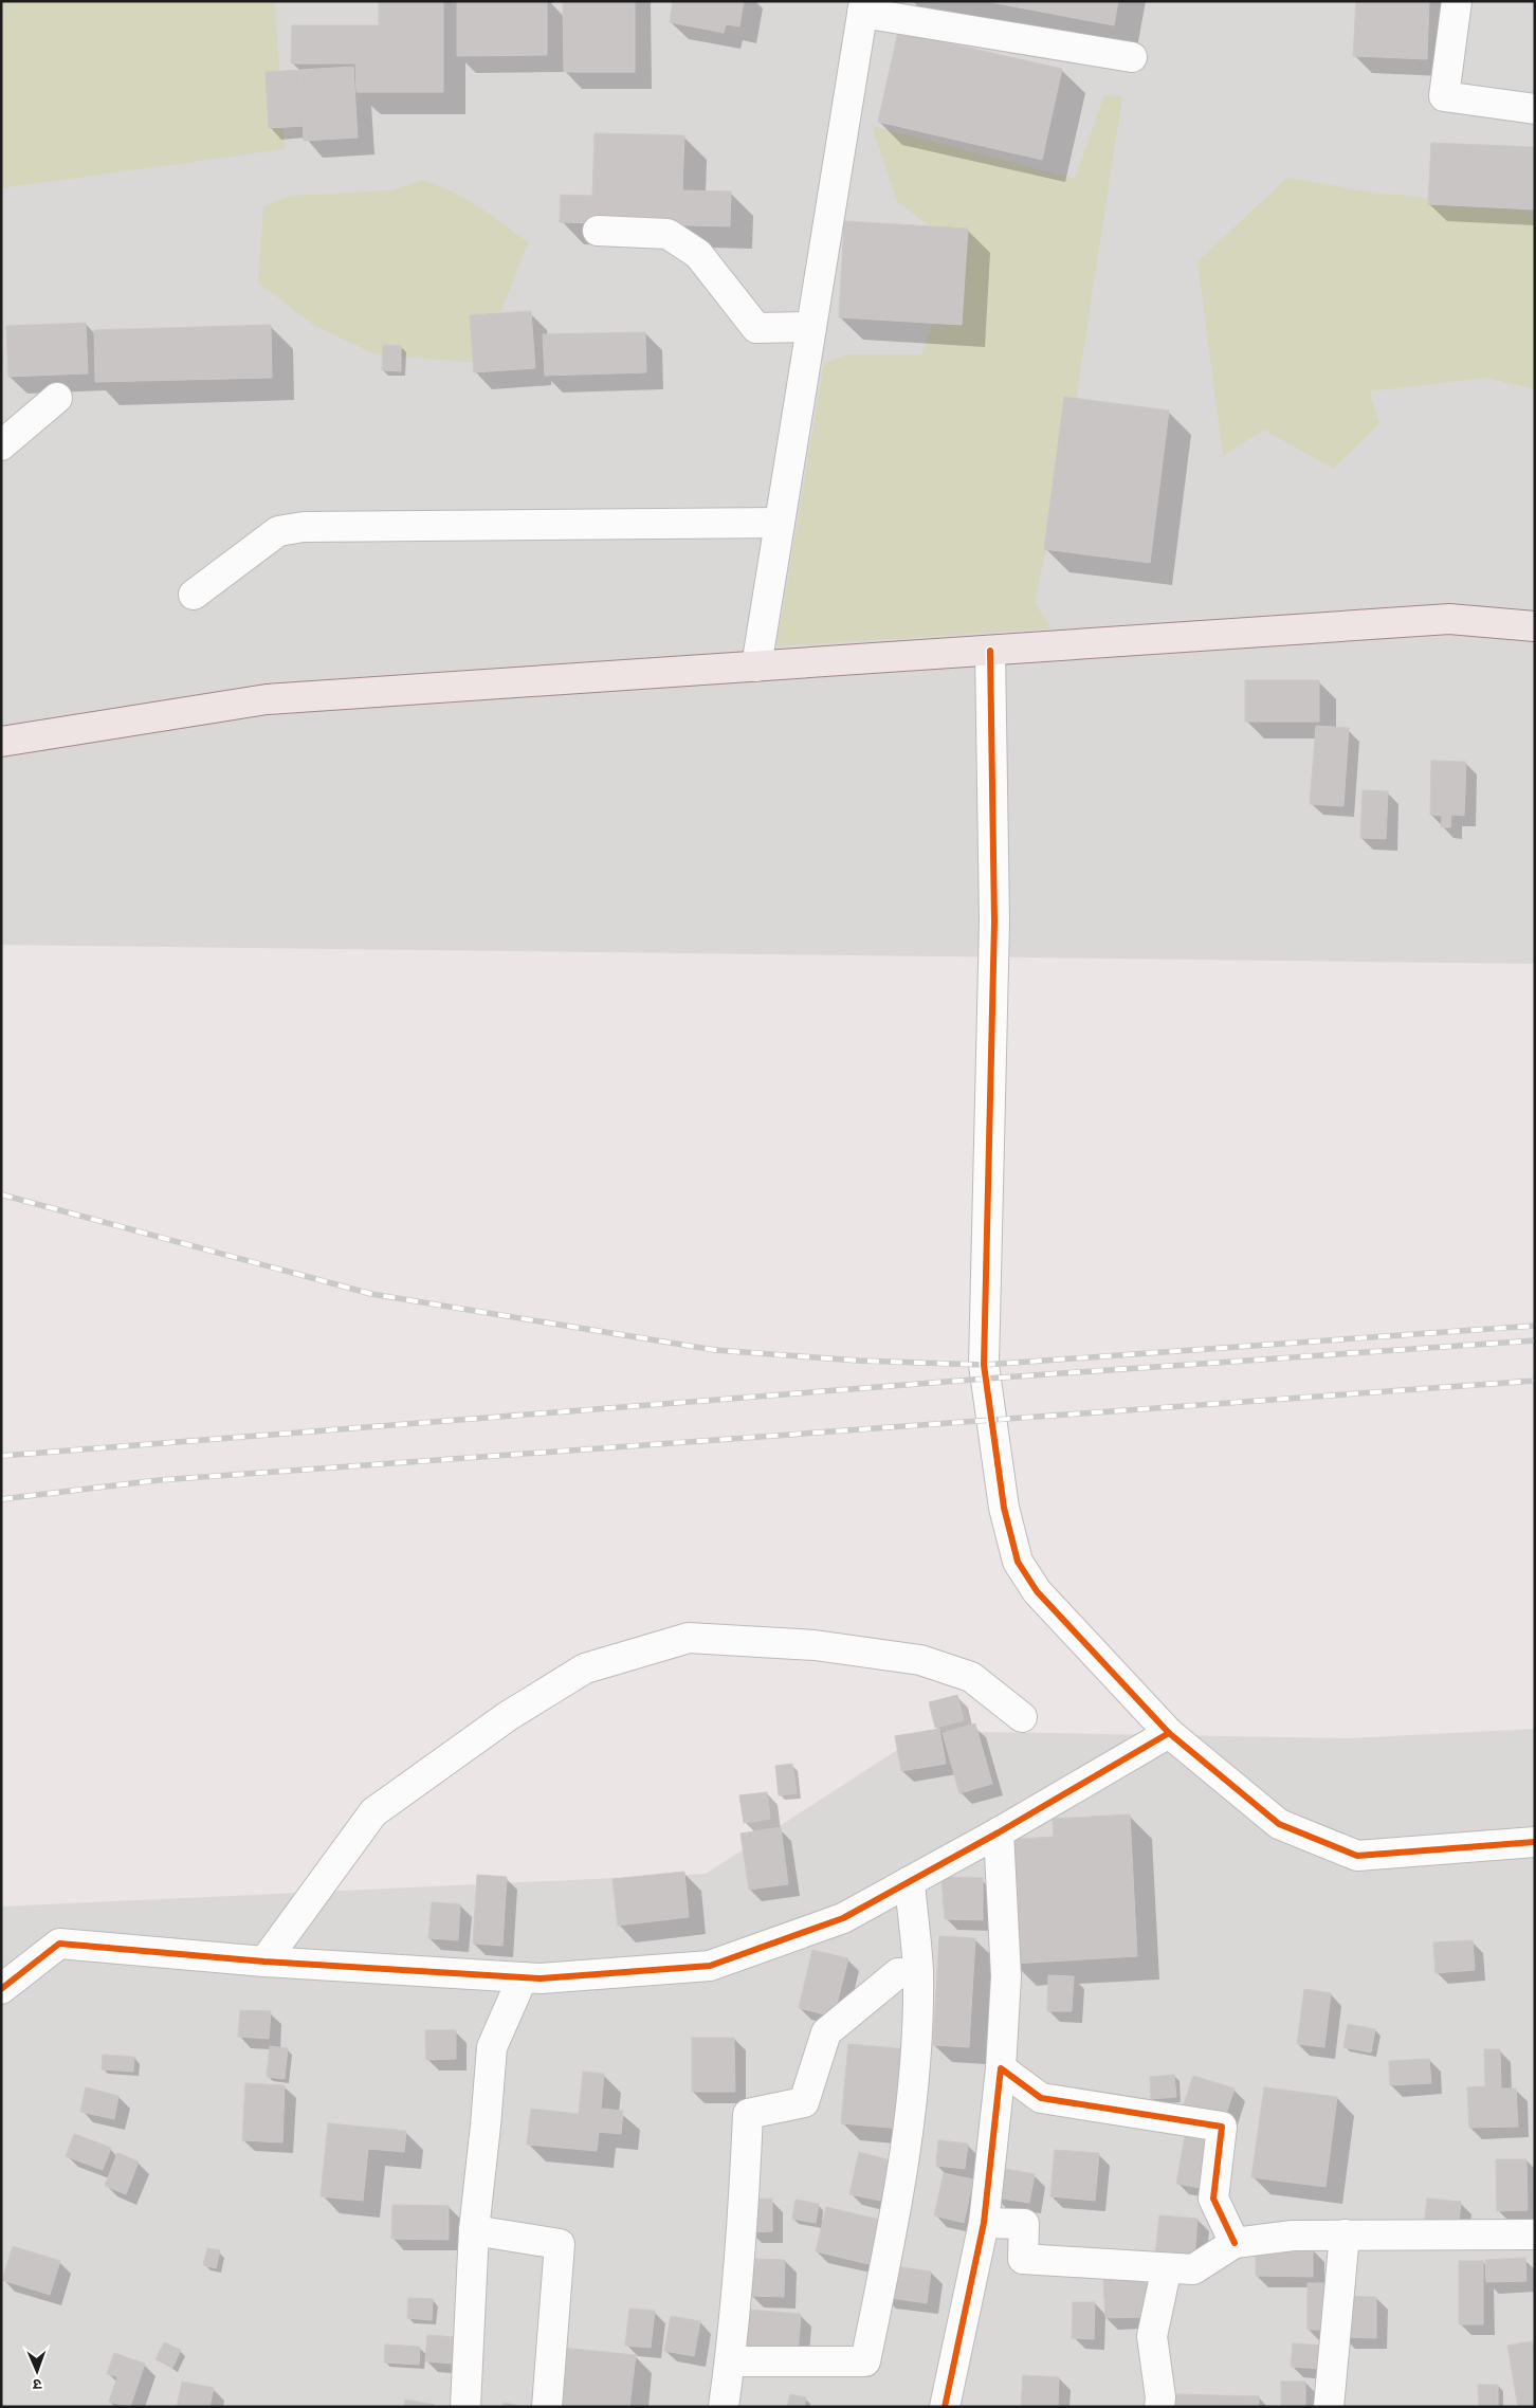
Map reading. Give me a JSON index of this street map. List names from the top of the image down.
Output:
{
  "north": "bottom"
}
